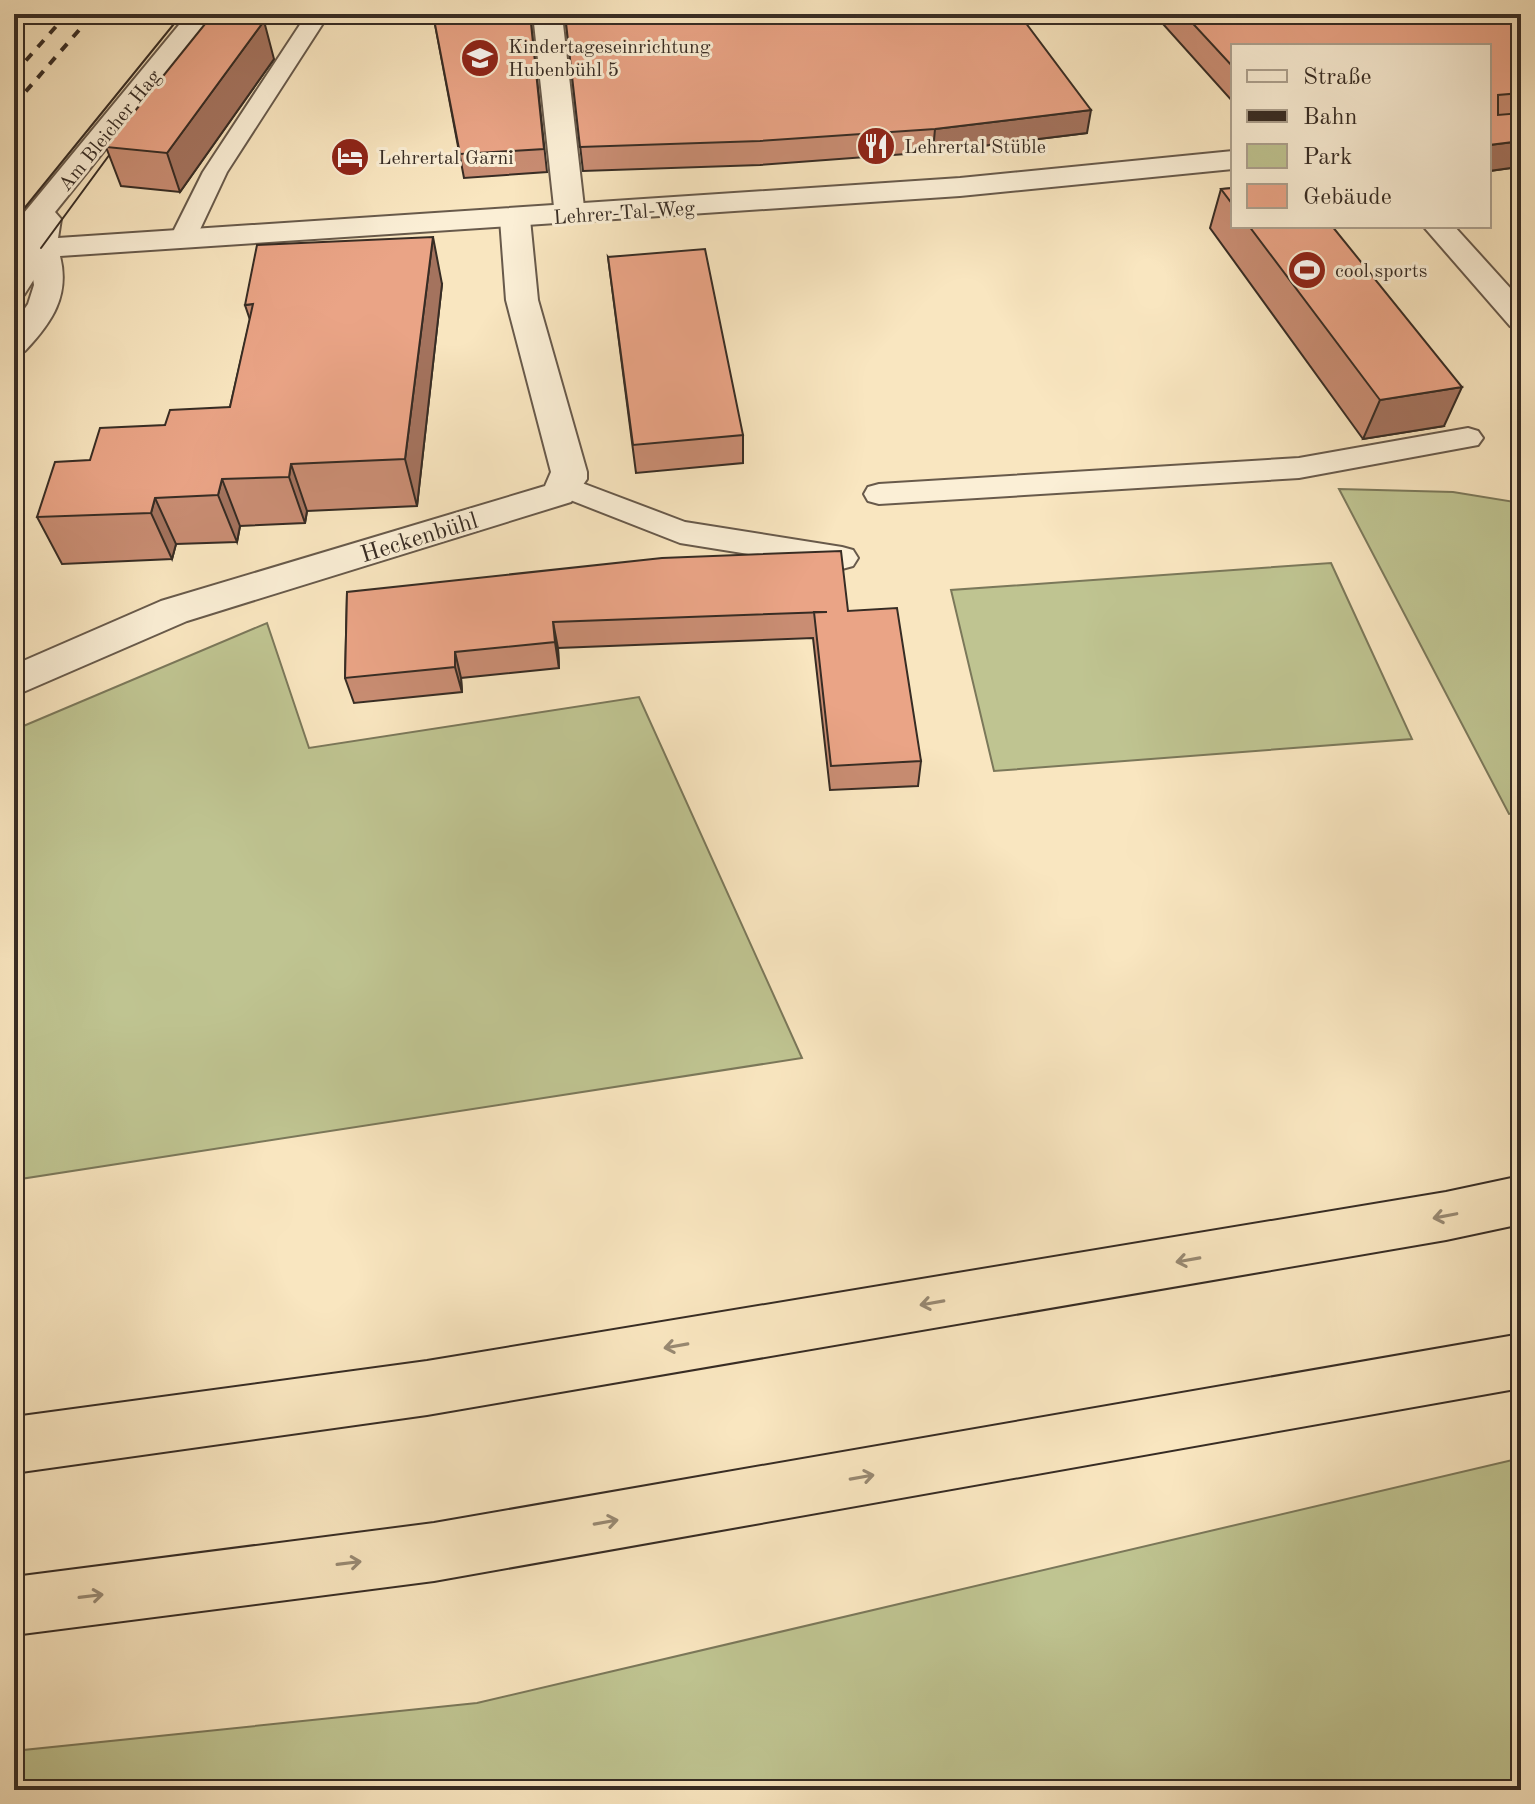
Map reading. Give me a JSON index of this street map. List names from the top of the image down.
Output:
{
  "streets": {
    "street": ["Am Bleicher Hag", "Lehrer-Tal-Weg", "Heckenbühl"]
  },
  "crossings": [
    ["Am Bleicher Hag", "Lehrer-Tal-Weg"]
  ],
  "places": {
    "school or university": ["Kindertageseinrichtung Hubenbühl 5"],
    "restaurant": ["Lehrertal Stüble"],
    "hotel": ["Lehrertal Garni"],
    "sports": ["cool sports"]
  },
  "legend": [
    "Straße",
    "Bahn",
    "Park",
    "Gebäude"
  ]
}
